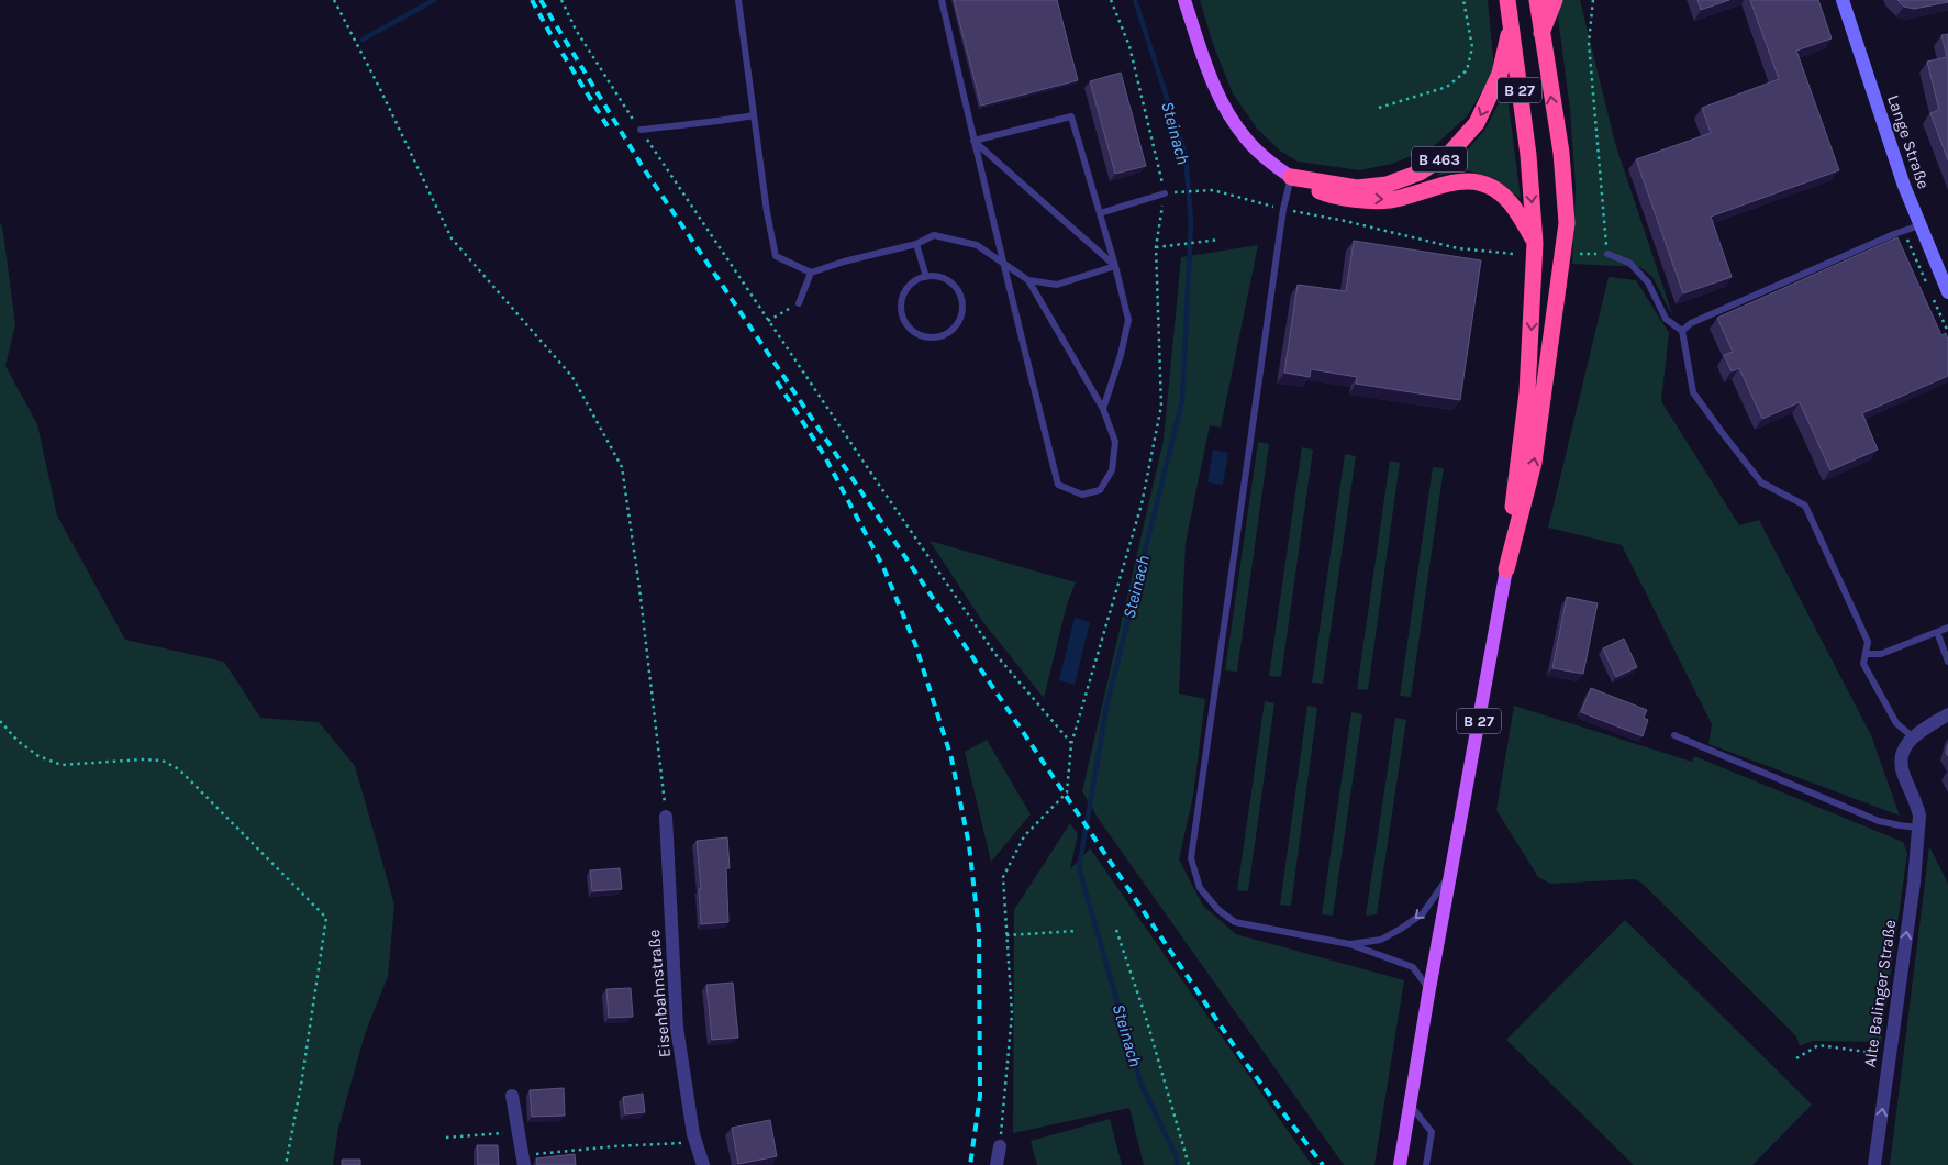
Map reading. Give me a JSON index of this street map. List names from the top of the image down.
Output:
{
  "streets": {
    "highway": ["B 27", "B 463"],
    "street": ["Lange Straße", "Eisenbahnstraße", "Alte Balinger Straße"]
  },
  "crossings": [
    ["B 27", "B 463"]
  ],
  "one_way": ["Alte Balinger Straße"],
  "water": ["Steinach"]
}
